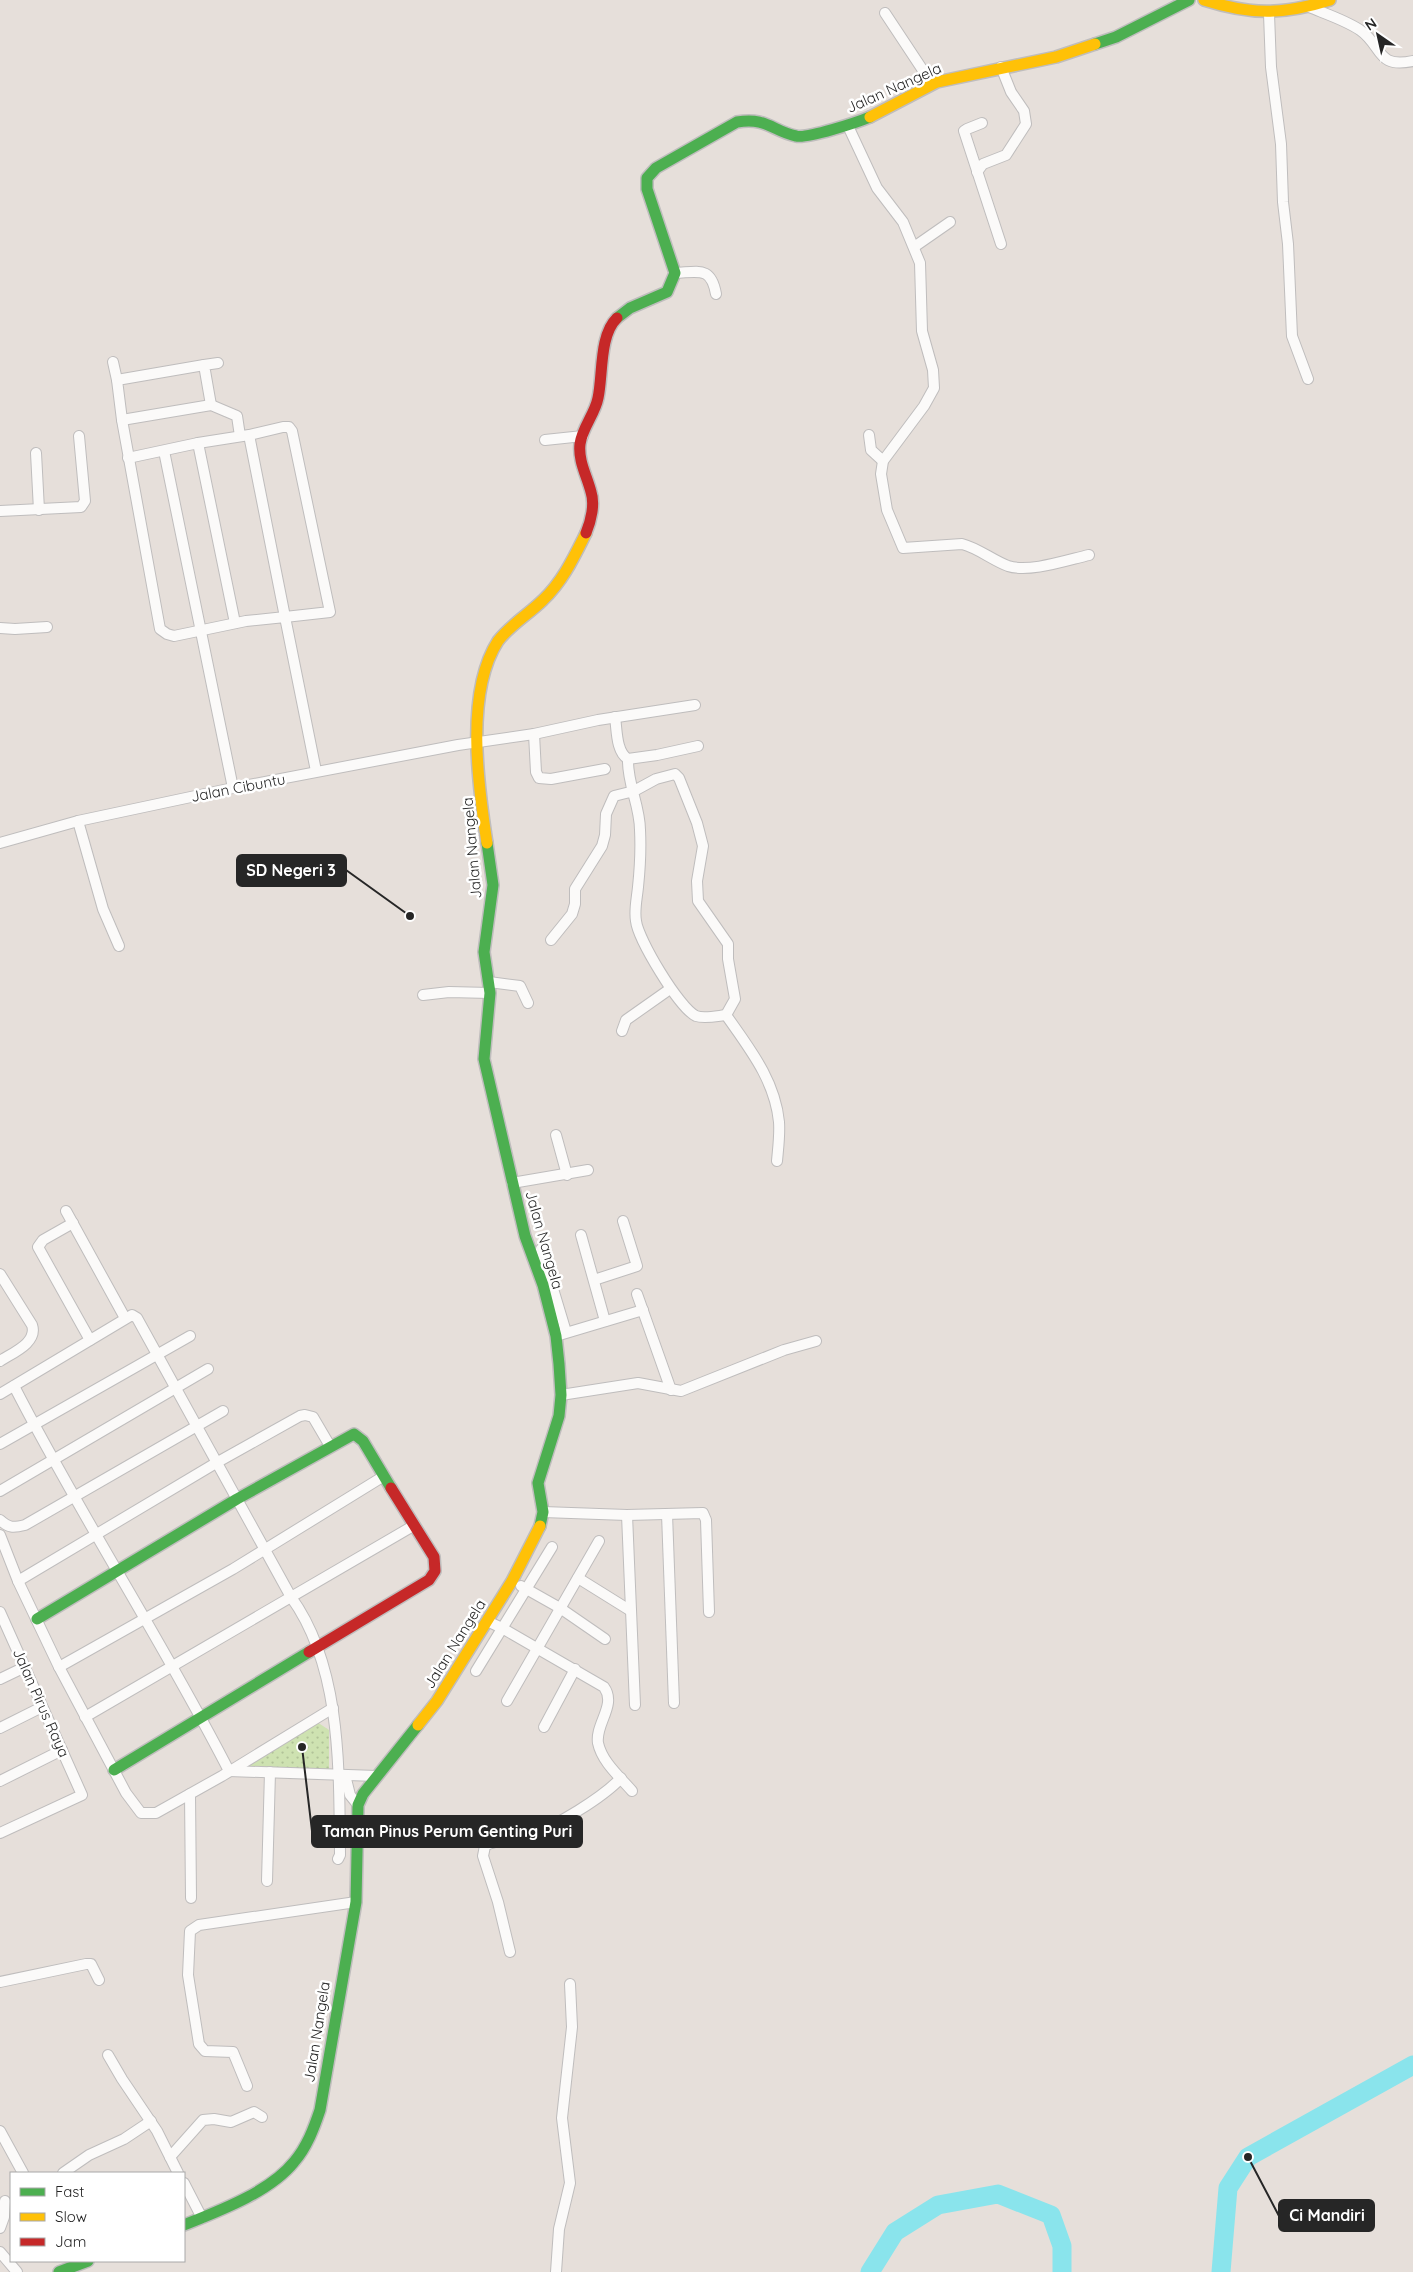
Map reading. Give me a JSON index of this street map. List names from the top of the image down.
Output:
{
  "streets": {
    "main road": ["Jalan Nangela"],
    "street": ["Jalan Cibuntu", "Jalan Pirus Raya"]
  },
  "crossings": [
    ["Jalan Nangela", "Jalan Cibuntu"]
  ],
  "places": ["SD Negeri 3", "Taman Pinus Perum Genting Puri", "Ci Mandiri"],
  "legend": ["Fast", "Slow", "Jam"],
  "north": "top left"
}
